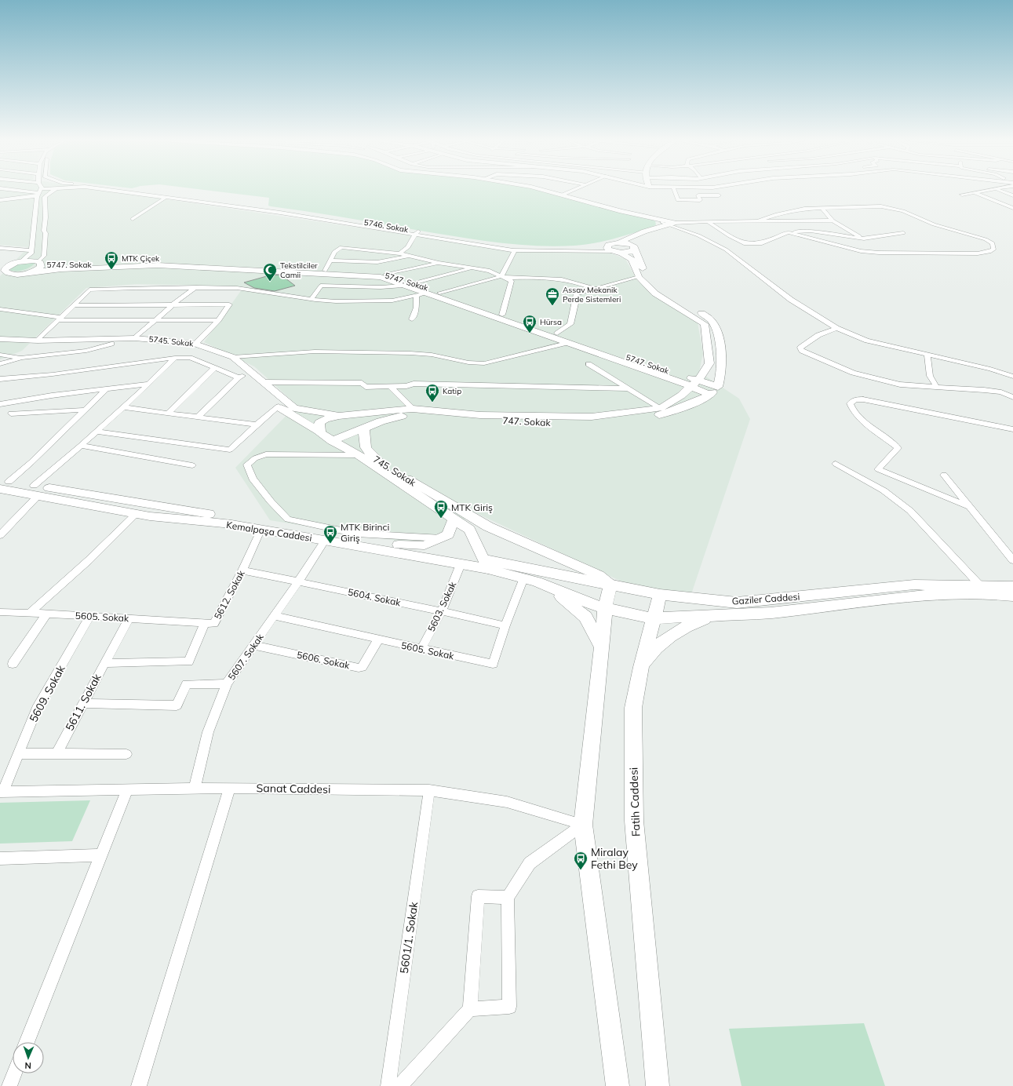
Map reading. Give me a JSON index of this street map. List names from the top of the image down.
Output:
{
  "streets": {
    "main road": [
      "5747. Sokak",
      "5745. Sokak",
      "747. Sokak",
      "745. Sokak",
      "Kemalpaşa Caddesi",
      "Gaziler Caddesi",
      "Fatih Caddesi"
    ],
    "street": [
      "5746. Sokak",
      "5612. Sokak",
      "5604. Sokak",
      "5603. Sokak",
      "5605. Sokak",
      "5607. Sokak",
      "5606. Sokak",
      "5609. Sokak",
      "5611. Sokak",
      "Sanat Caddesi",
      "5601/1. Sokak"
    ]
  },
  "crossings": [
    ["5747. Sokak", "747. Sokak"],
    ["5745. Sokak", "747. Sokak"],
    ["5745. Sokak", "745. Sokak"],
    ["747. Sokak", "745. Sokak"],
    ["745. Sokak", "Kemalpaşa Caddesi"],
    ["745. Sokak", "Gaziler Caddesi"],
    ["Kemalpaşa Caddesi", "5612. Sokak"],
    ["Kemalpaşa Caddesi", "Gaziler Caddesi"],
    ["Kemalpaşa Caddesi", "5603. Sokak"],
    ["Kemalpaşa Caddesi", "5605. Sokak"],
    ["Kemalpaşa Caddesi", "5607. Sokak"],
    ["5612. Sokak", "5604. Sokak"],
    ["5612. Sokak", "5605. Sokak"],
    ["5612. Sokak", "5611. Sokak"],
    ["5604. Sokak", "5603. Sokak"],
    ["5604. Sokak", "5605. Sokak"],
    ["5604. Sokak", "5607. Sokak"],
    ["Gaziler Caddesi", "Fatih Caddesi"],
    ["5603. Sokak", "5605. Sokak"],
    ["5605. Sokak", "5607. Sokak"],
    ["5605. Sokak", "5606. Sokak"],
    ["5605. Sokak", "5609. Sokak"],
    ["5605. Sokak", "5611. Sokak"],
    ["5607. Sokak", "5606. Sokak"],
    ["5607. Sokak", "Sanat Caddesi"],
    ["5609. Sokak", "Sanat Caddesi"],
    ["Sanat Caddesi", "5601/1. Sokak"]
  ],
  "places": {
    "bus stop": [
      "MTK Çiçek",
      "Hürsa",
      "Katip",
      "MTK Giriş",
      "MTK Birinci Giriş",
      "Miralay Fethi Bey"
    ],
    "mosque": ["Tekstilciler Camii"],
    "office": ["Assav Mekanik Perde Sistemleri"]
  },
  "north": "bottom"
}
